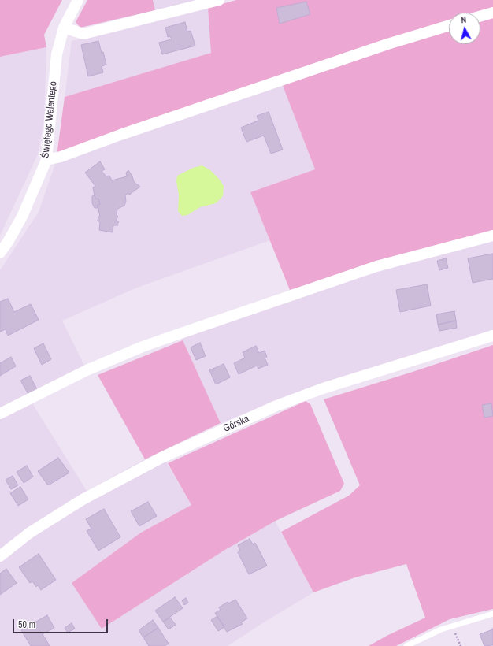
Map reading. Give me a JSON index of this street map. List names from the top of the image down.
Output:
{
  "streets": {
    "street": ["Świętego Walentego", "Górska"]
  },
  "scale_bar": "50 m",
  "north": "top"
}
